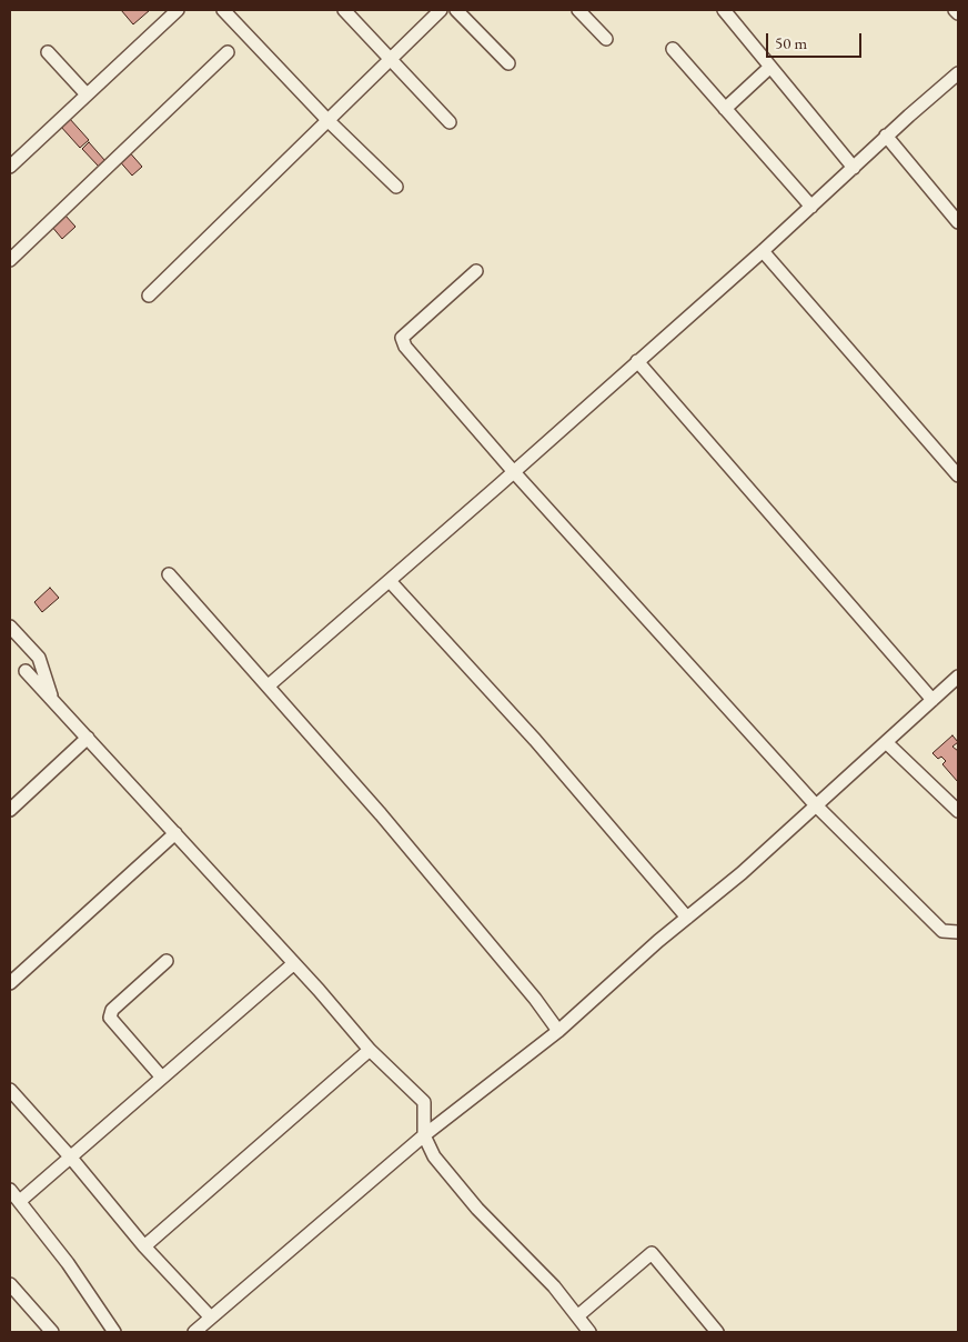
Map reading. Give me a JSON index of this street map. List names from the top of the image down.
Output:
{
  "scale_bar": "50 m"
}
